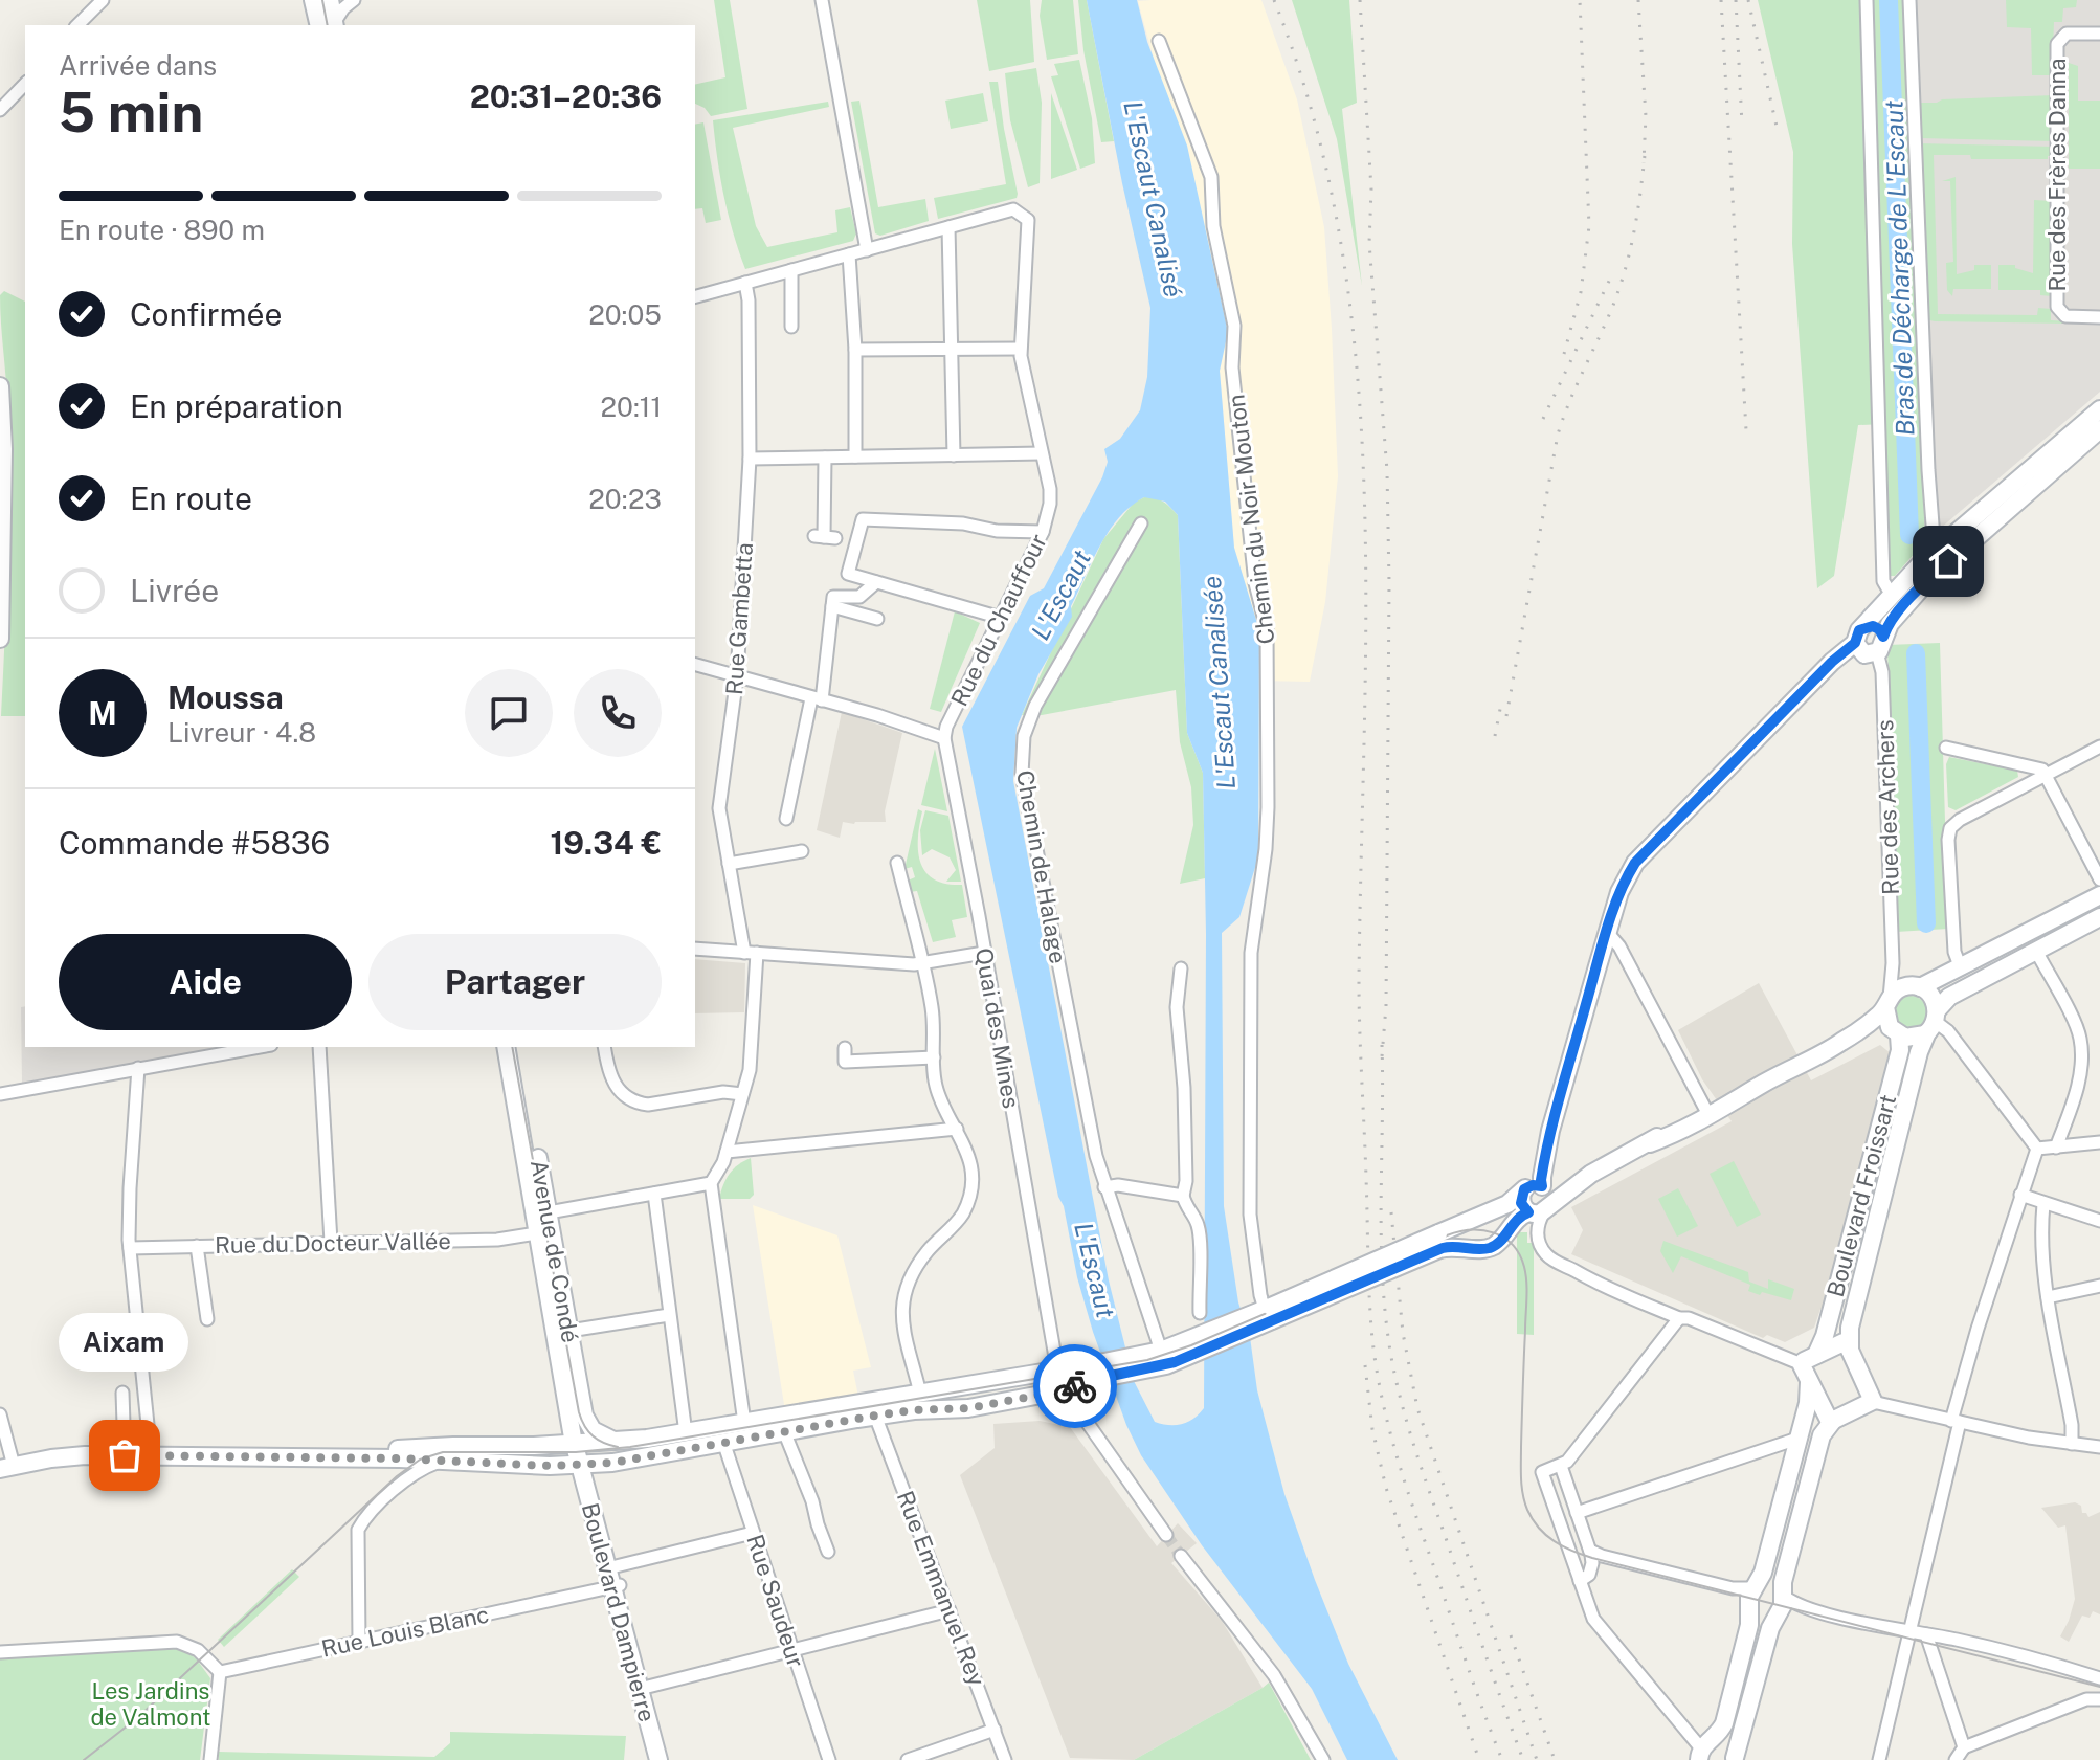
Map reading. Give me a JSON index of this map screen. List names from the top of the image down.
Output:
{
  "streets": {
    "main road": ["Boulevard Froissart", "Avenue de Condé", "Boulevard Dampierre"],
    "street": [
      "Rue des Frères Danna",
      "Chemin du Noir Mouton",
      "Rue Gambetta",
      "Rue du Chauffour",
      "Rue des Archers",
      "Chemin de Halage",
      "Quai des Mines",
      "Rue du Docteur Vallée",
      "Rue Emmanuel Rey",
      "Rue Saudeur",
      "Rue Louis Blanc"
    ]
  },
  "crossings": [
    ["Rue du Chauffour", "Quai des Mines"],
    ["Rue des Archers", "Boulevard Froissart"],
    ["Avenue de Condé", "Boulevard Dampierre"],
    ["Boulevard Dampierre", "Rue Louis Blanc"]
  ],
  "water": [
    "L'Escaut Canalisé",
    "Bras de Décharge de L'Escaut",
    "L'Escaut",
    "L'Escaut Canalisée"
  ],
  "parks": ["Les Jardins de Valmont"],
  "places": ["Aixam"],
  "page": {
    "heading": ["5 min", "Arrivée dans", "20:31–20:36"],
    "panel": [
      "Moussa",
      "Livreur · 4.8",
      "Commande #5836",
      "19.34 €"
    ],
    "bar": "En route · 890 m",
    "list": [
      ["Confirmée", "20:05"],
      ["En préparation", "20:11"],
      ["En route", "20:23"],
      "Livrée"
    ],
    "round": "M",
    "buttons": ["Aide", "Partager"],
    "bubble": "Aixam"
  }
}
